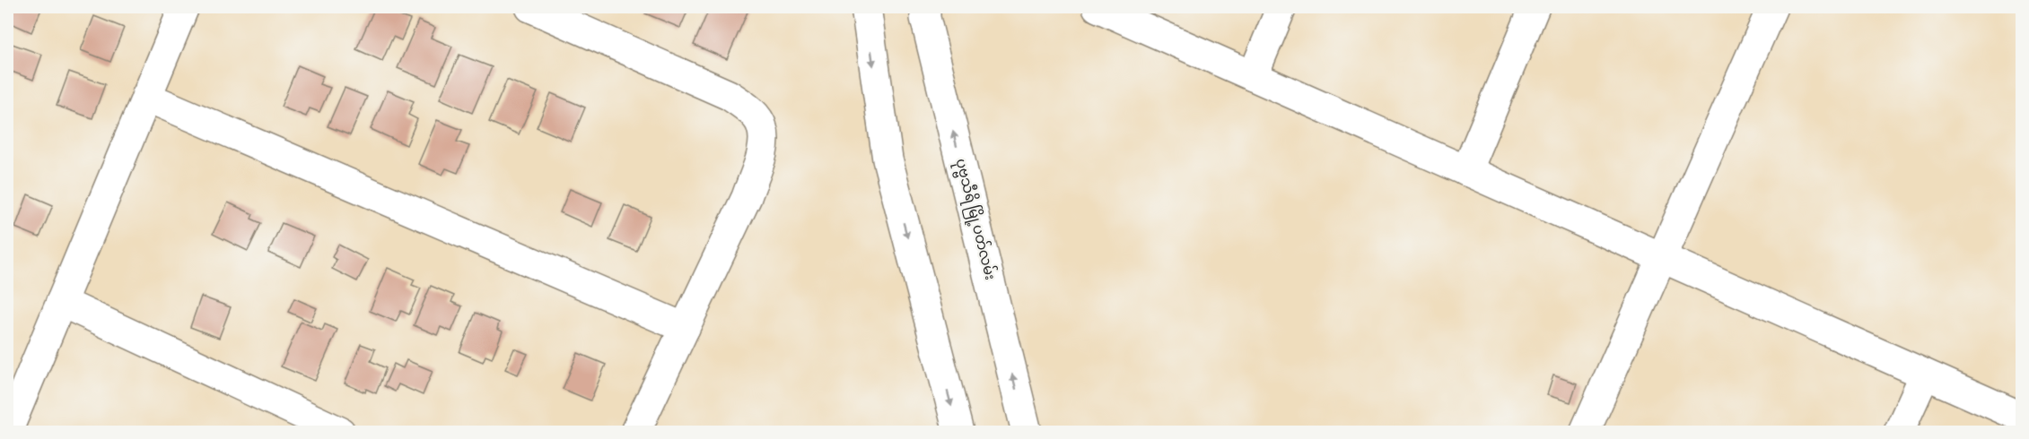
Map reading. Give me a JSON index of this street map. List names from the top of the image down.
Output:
{
  "streets": {
    "street": ["ပုဗ္ဗသီရိ မြို့ပတ်လမ်း"]
  }
}
